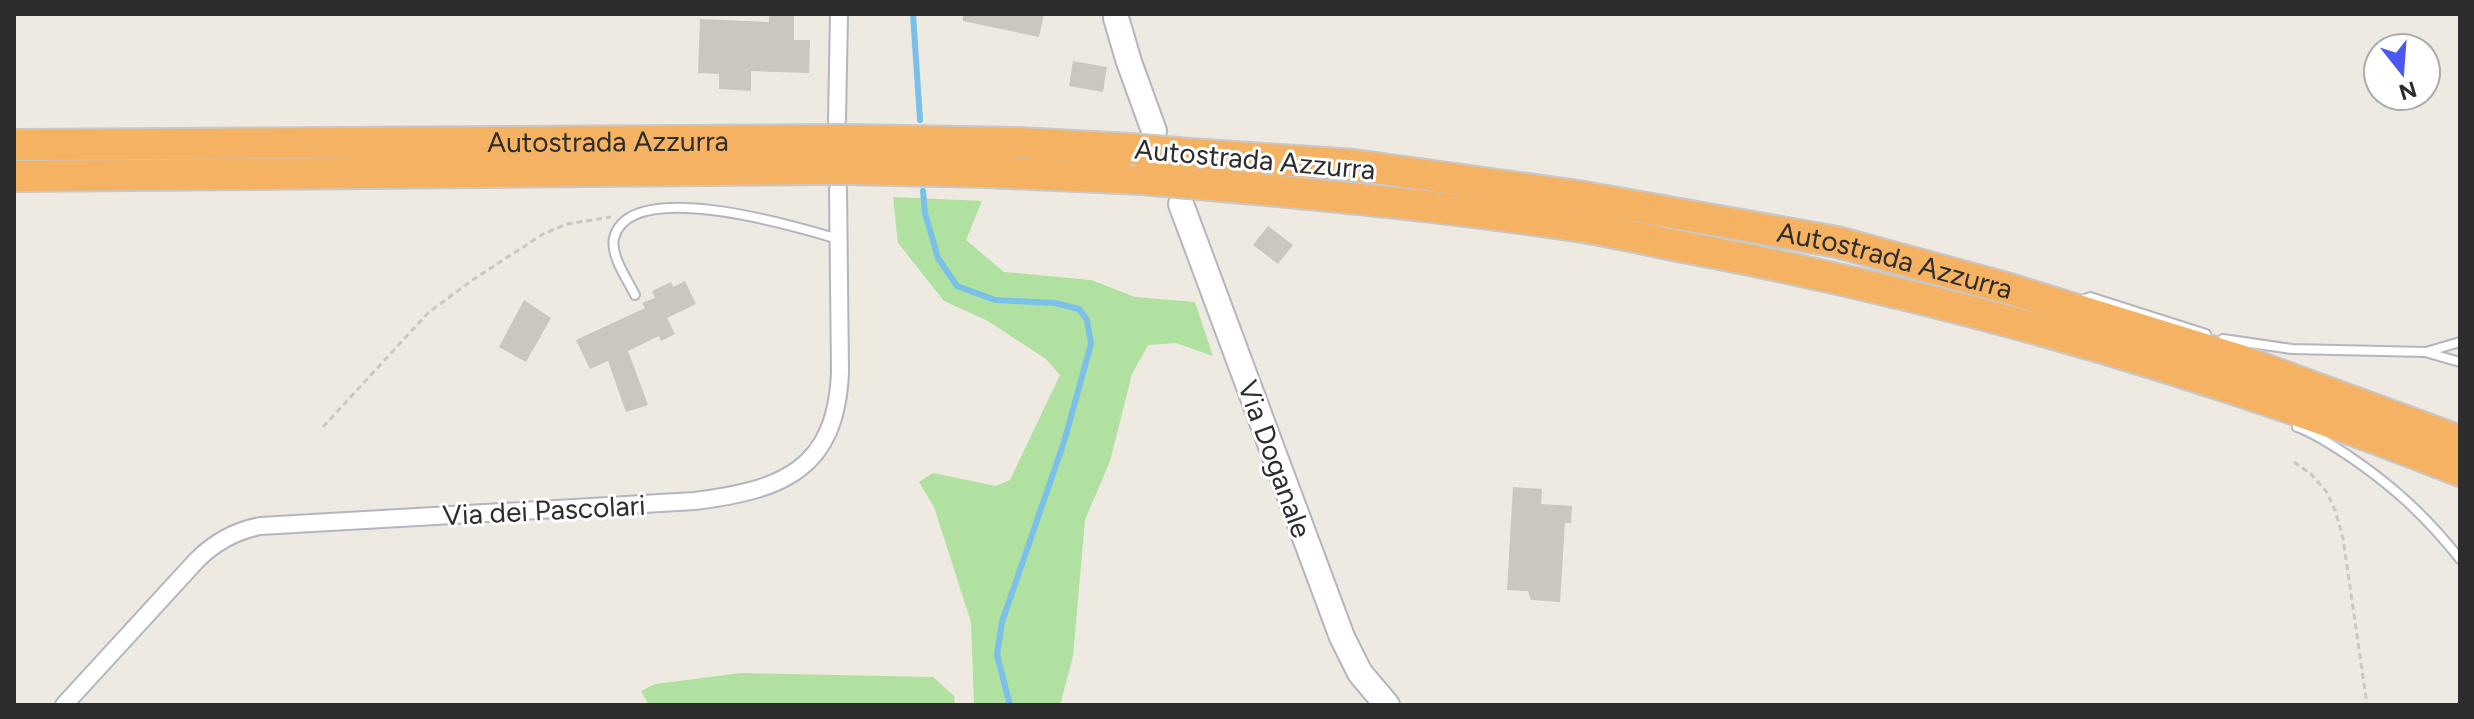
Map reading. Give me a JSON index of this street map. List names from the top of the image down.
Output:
{
  "streets": {
    "highway": ["Autostrada Azzurra"],
    "main road": ["Via Doganale"],
    "street": ["Via dei Pascolari"]
  },
  "crossings": [
    ["Autostrada Azzurra", "Via Doganale"],
    ["Autostrada Azzurra", "Via dei Pascolari"]
  ],
  "north": "bottom"
}
